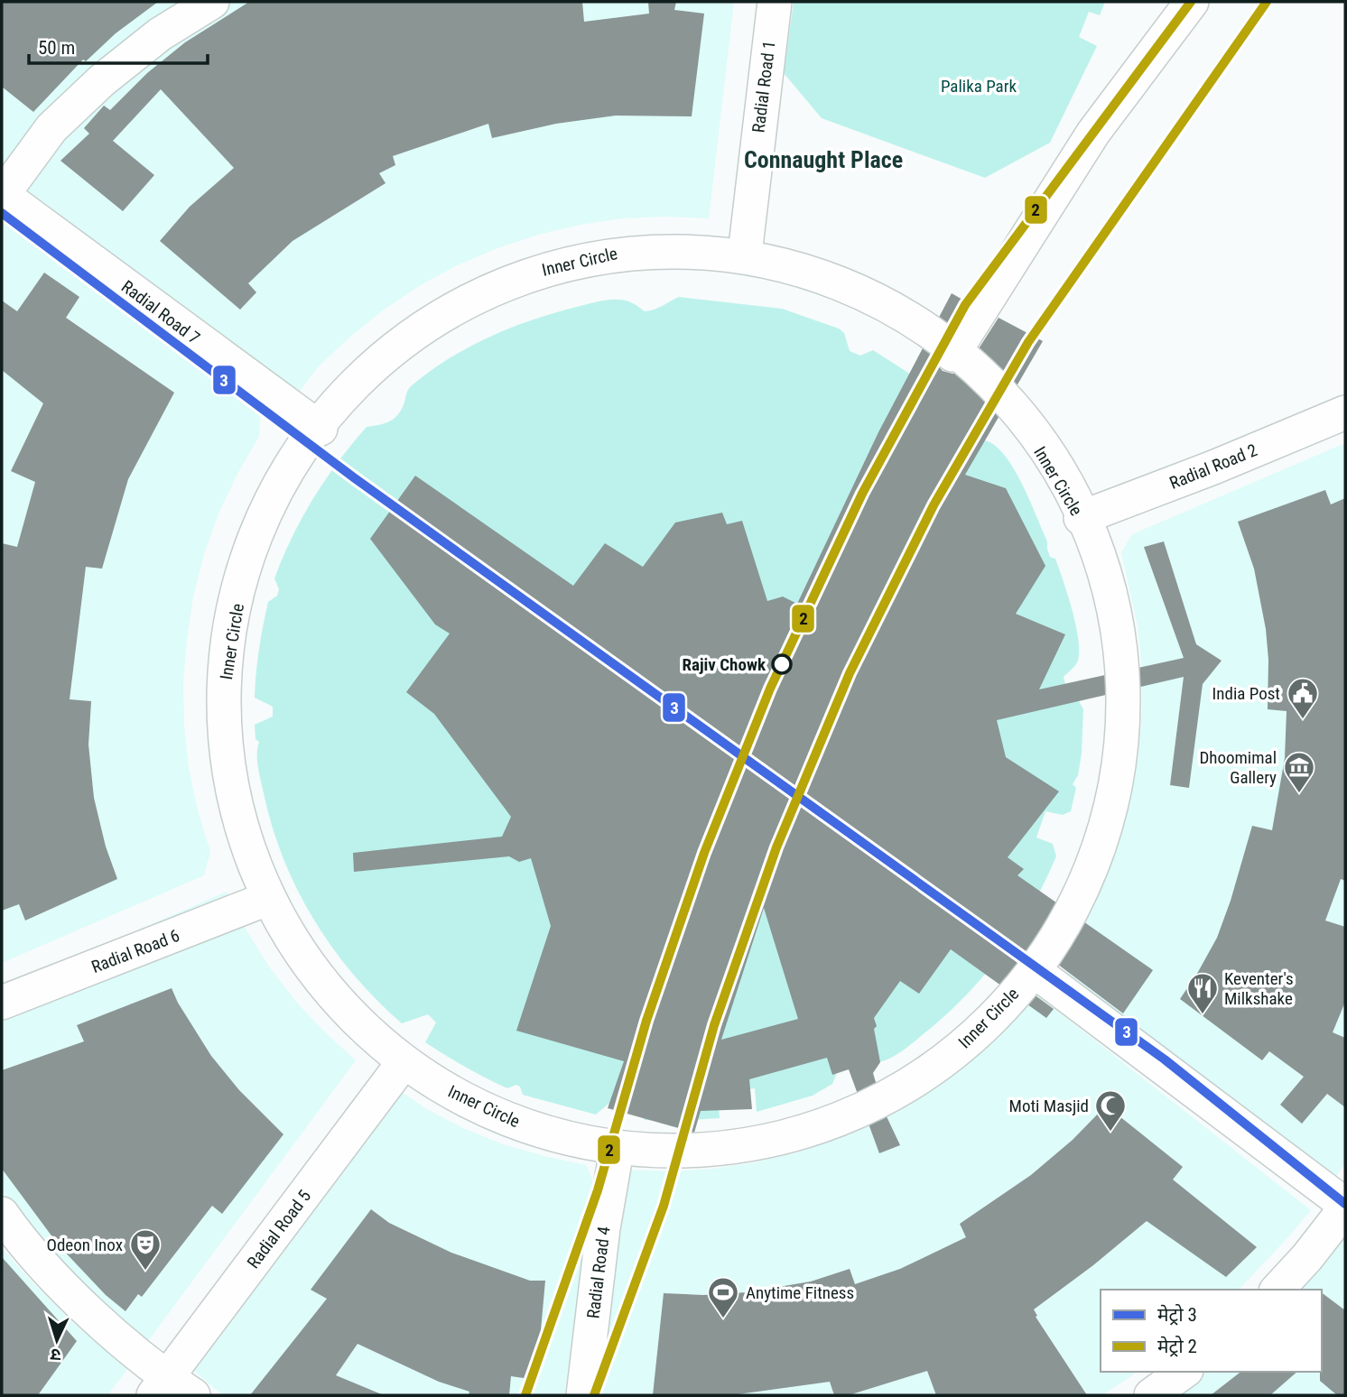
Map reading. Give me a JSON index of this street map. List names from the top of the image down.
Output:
{
  "streets": {
    "street": [
      "Radial Road 1",
      "Inner Circle",
      "Radial Road 7",
      "Radial Road 2",
      "Radial Road 6",
      "Radial Road 5",
      "Radial Road 4"
    ]
  },
  "crossings": [
    ["Radial Road 1", "Inner Circle"],
    ["Inner Circle", "Radial Road 7"],
    ["Inner Circle", "Radial Road 2"],
    ["Inner Circle", "Radial Road 6"],
    ["Inner Circle", "Radial Road 5"],
    ["Inner Circle", "Radial Road 4"]
  ],
  "districts": ["Connaught Place"],
  "parks": ["Palika Park"],
  "places": {
    "other": ["Rajiv Chowk"],
    "public building": ["India Post"],
    "museum": ["Dhoomimal Gallery"],
    "restaurant": ["Keventer's Milkshake"],
    "mosque": ["Moti Masjid"],
    "theatre": ["Odeon Inox"],
    "sports": ["Anytime Fitness"]
  },
  "lines": ["metro line 2", "metro line 3"],
  "legend": ["मेट्रो 3", "मेट्रो 2"],
  "scale_bar": "50 m",
  "north": "bottom"
}
